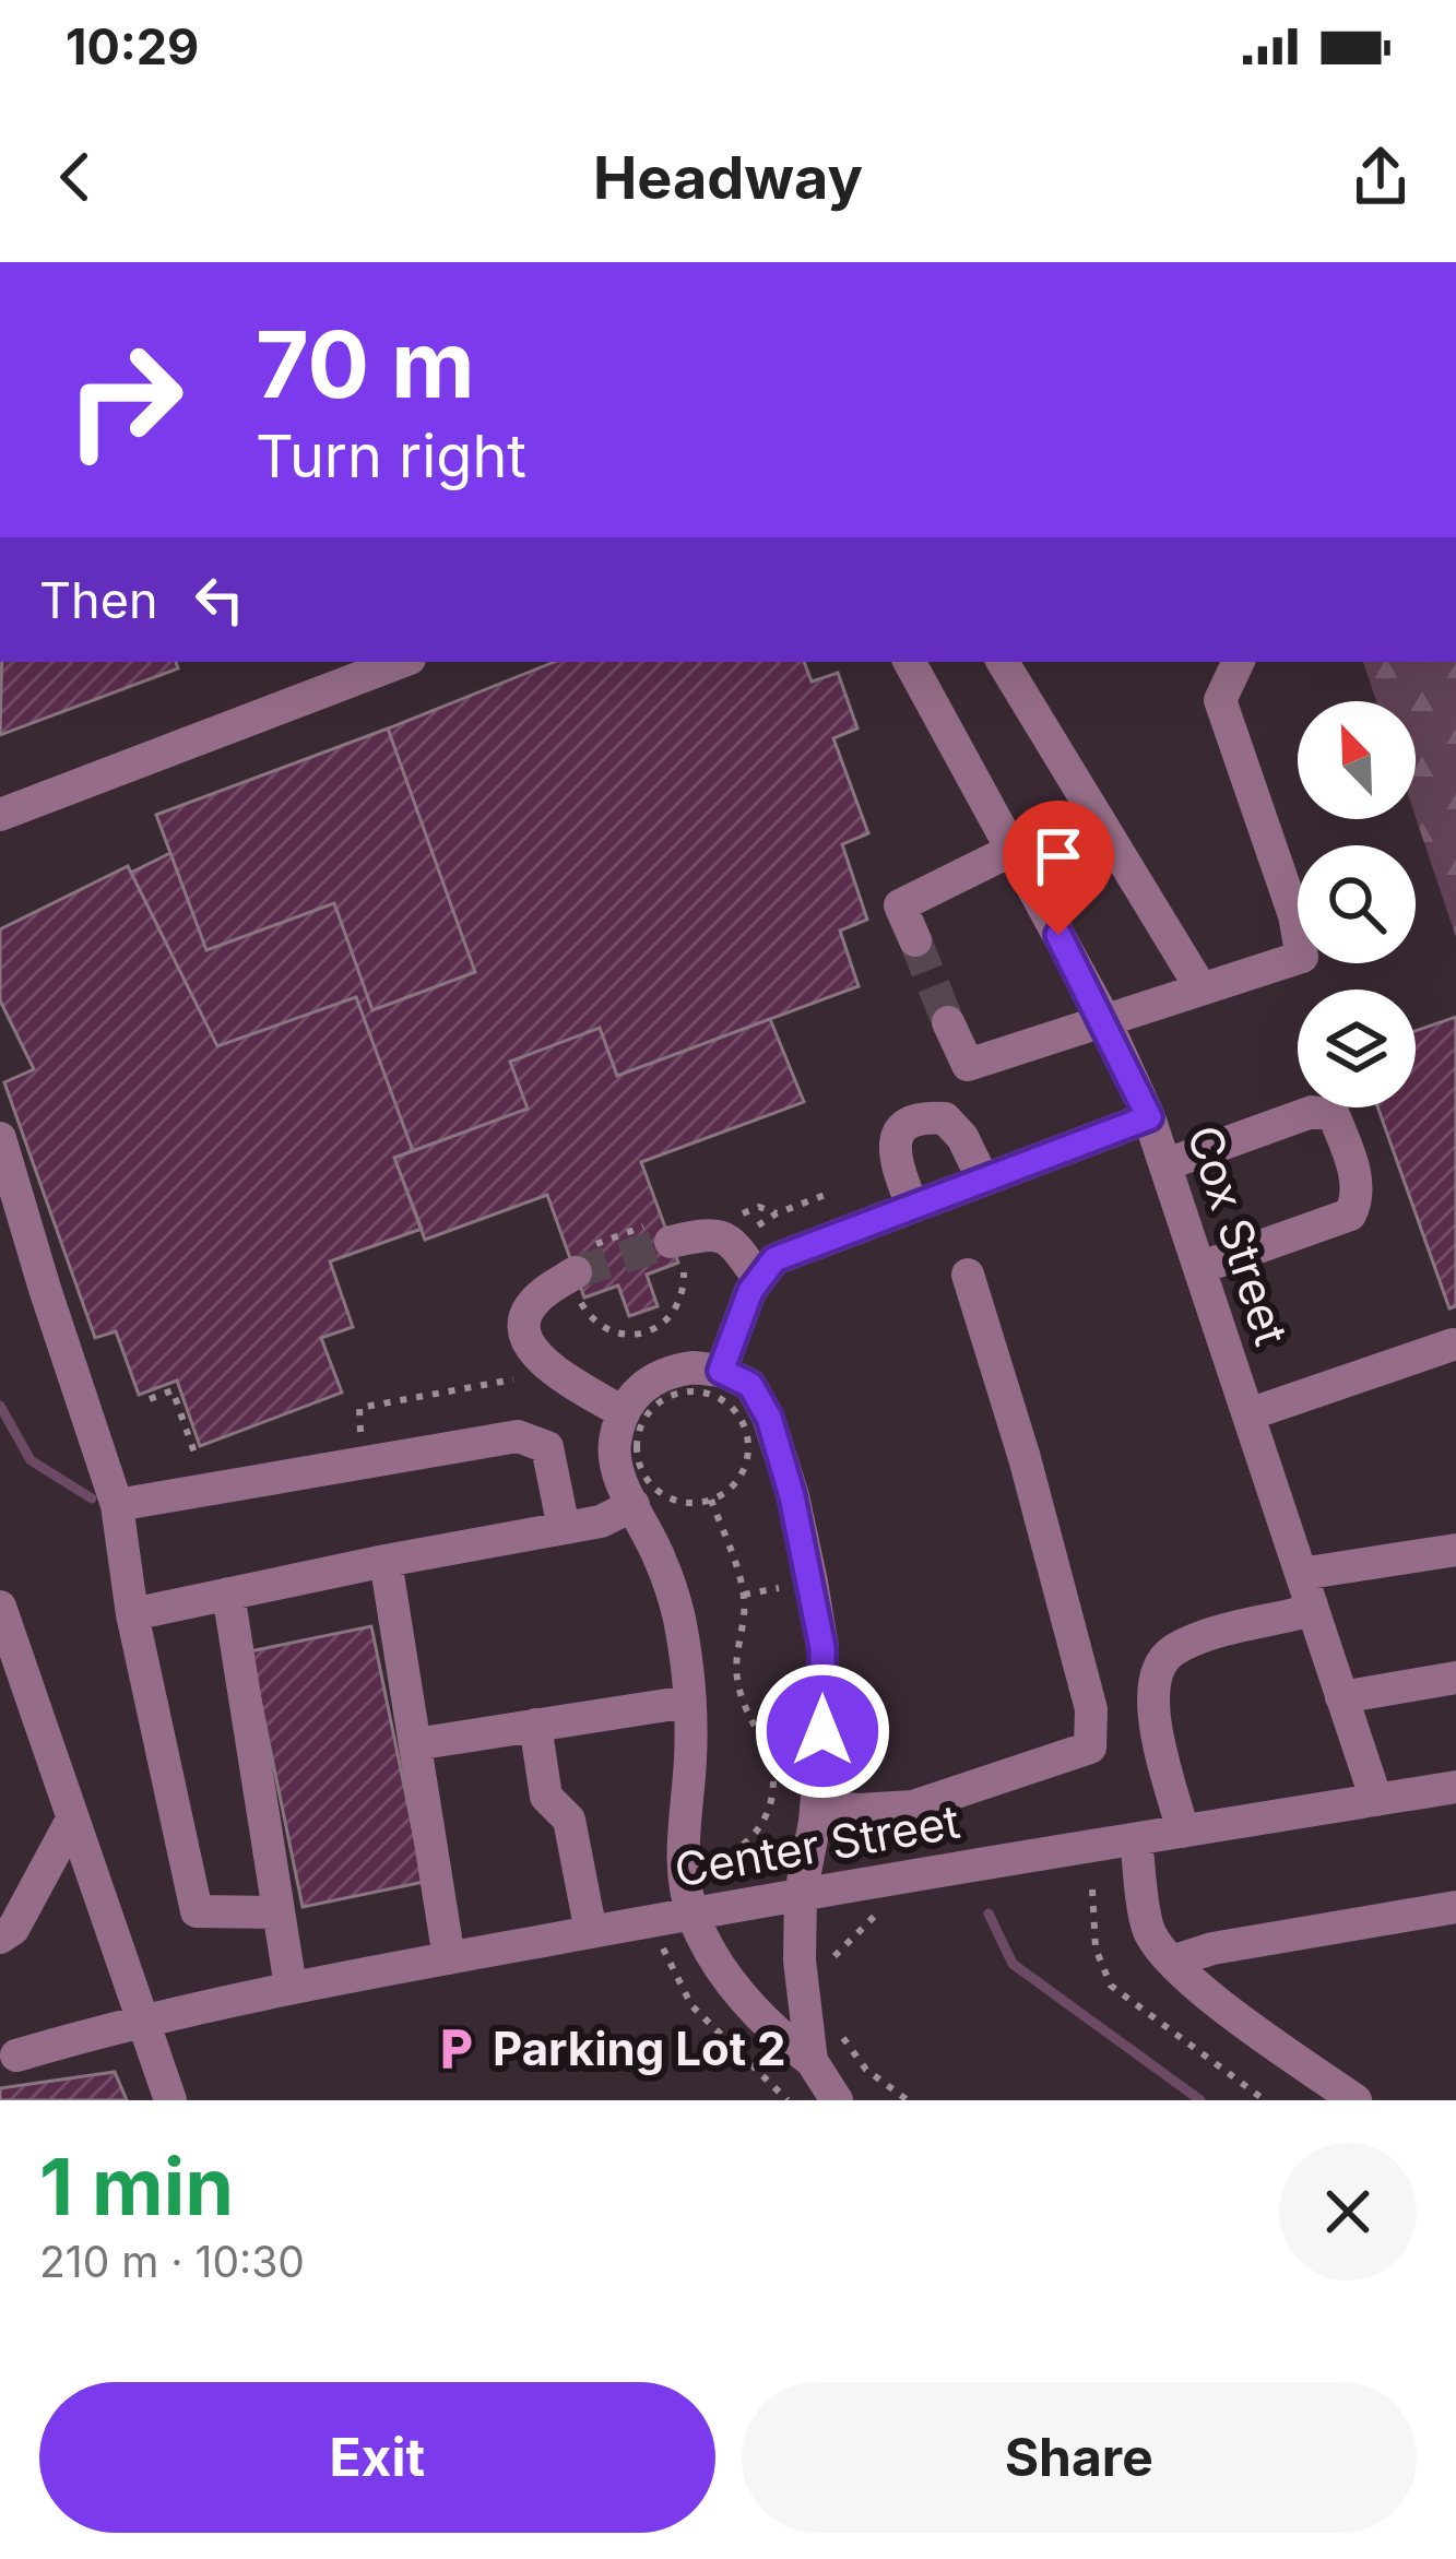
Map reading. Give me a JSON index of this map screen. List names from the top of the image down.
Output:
{
  "streets": {
    "street": ["Cox Street", "Center Street"]
  },
  "crossings": [
    ["Cox Street", "Center Street"]
  ],
  "places": {
    "parking": ["Parking Lot 2"]
  },
  "north": "top left",
  "page": {
    "status": "10:29",
    "header": "Headway",
    "turn": ["70 m", "Turn right"],
    "then": "Then",
    "heading": ["1 min", "210 m · 10:30"],
    "buttons": ["Exit", "Share"]
  }
}
